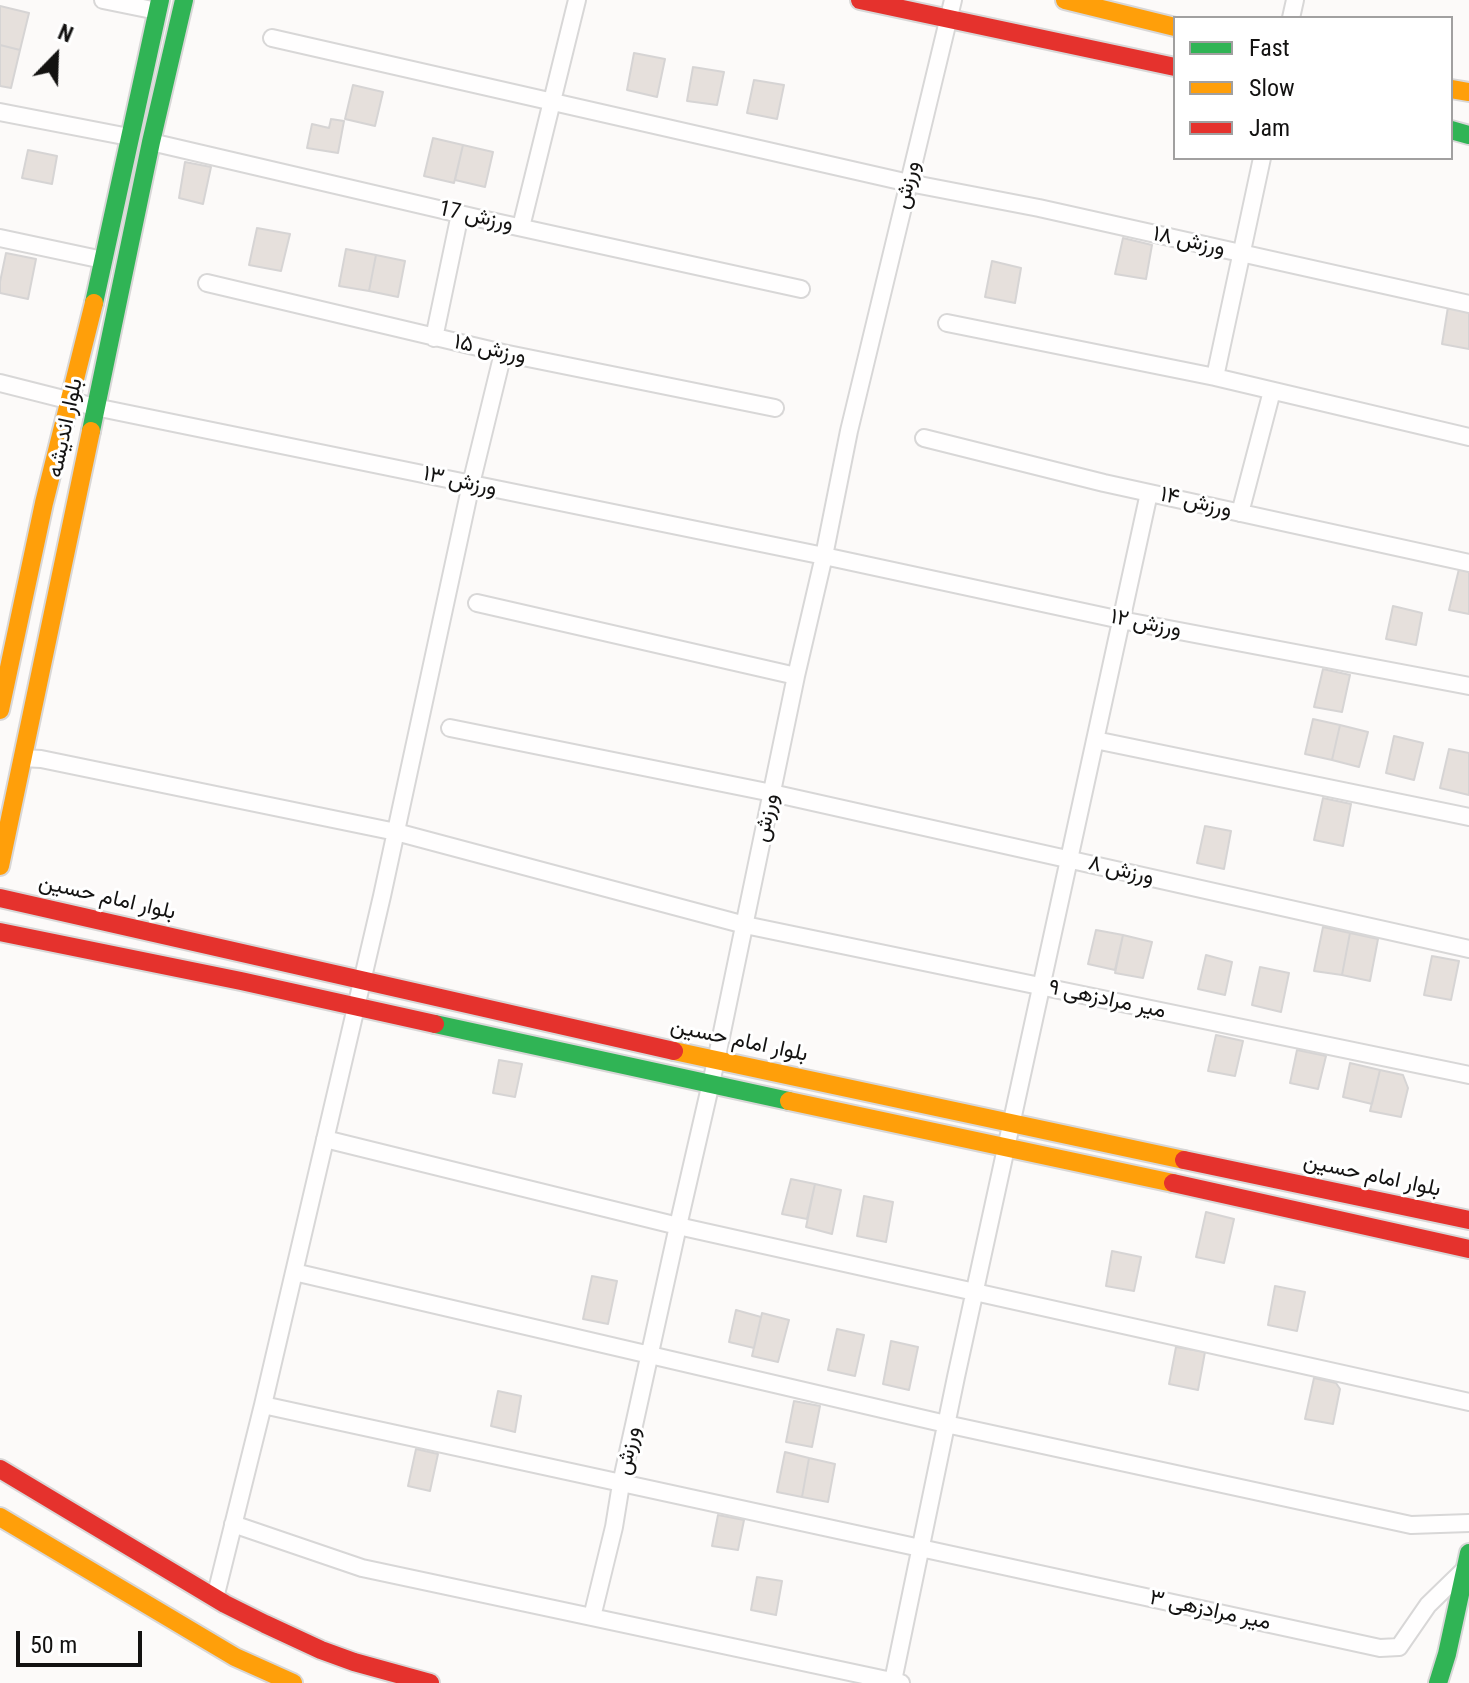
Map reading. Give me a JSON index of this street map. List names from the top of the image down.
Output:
{
  "streets": {
    "street": [
      "ورزش",
      "ورزش 17",
      "ورزش ۱۸",
      "ورزش ۱۵",
      "بلوار اندیشه",
      "ورزش ۱۳",
      "ورزش ۱۴",
      "ورزش ۱۲",
      "ورزش ۸",
      "بلوار امام حسین",
      "میر مرادزهی ۹",
      "میر مرادزهی ۳"
    ]
  },
  "crossings": [
    ["ورزش", "ورزش ۱۸"],
    ["ورزش", "ورزش ۱۳"],
    ["ورزش", "ورزش ۱۲"],
    ["ورزش", "ورزش ۸"],
    ["ورزش", "بلوار امام حسین"],
    ["ورزش", "میر مرادزهی ۹"],
    ["ورزش", "میر مرادزهی ۳"],
    ["ورزش 17", "بلوار اندیشه"],
    ["بلوار اندیشه", "ورزش ۱۳"],
    ["بلوار اندیشه", "میر مرادزهی ۹"],
    ["ورزش ۱۳", "ورزش ۱۲"]
  ],
  "legend": ["Fast", "Slow", "Jam"],
  "scale_bar": "50 m",
  "north": "top right"
}
